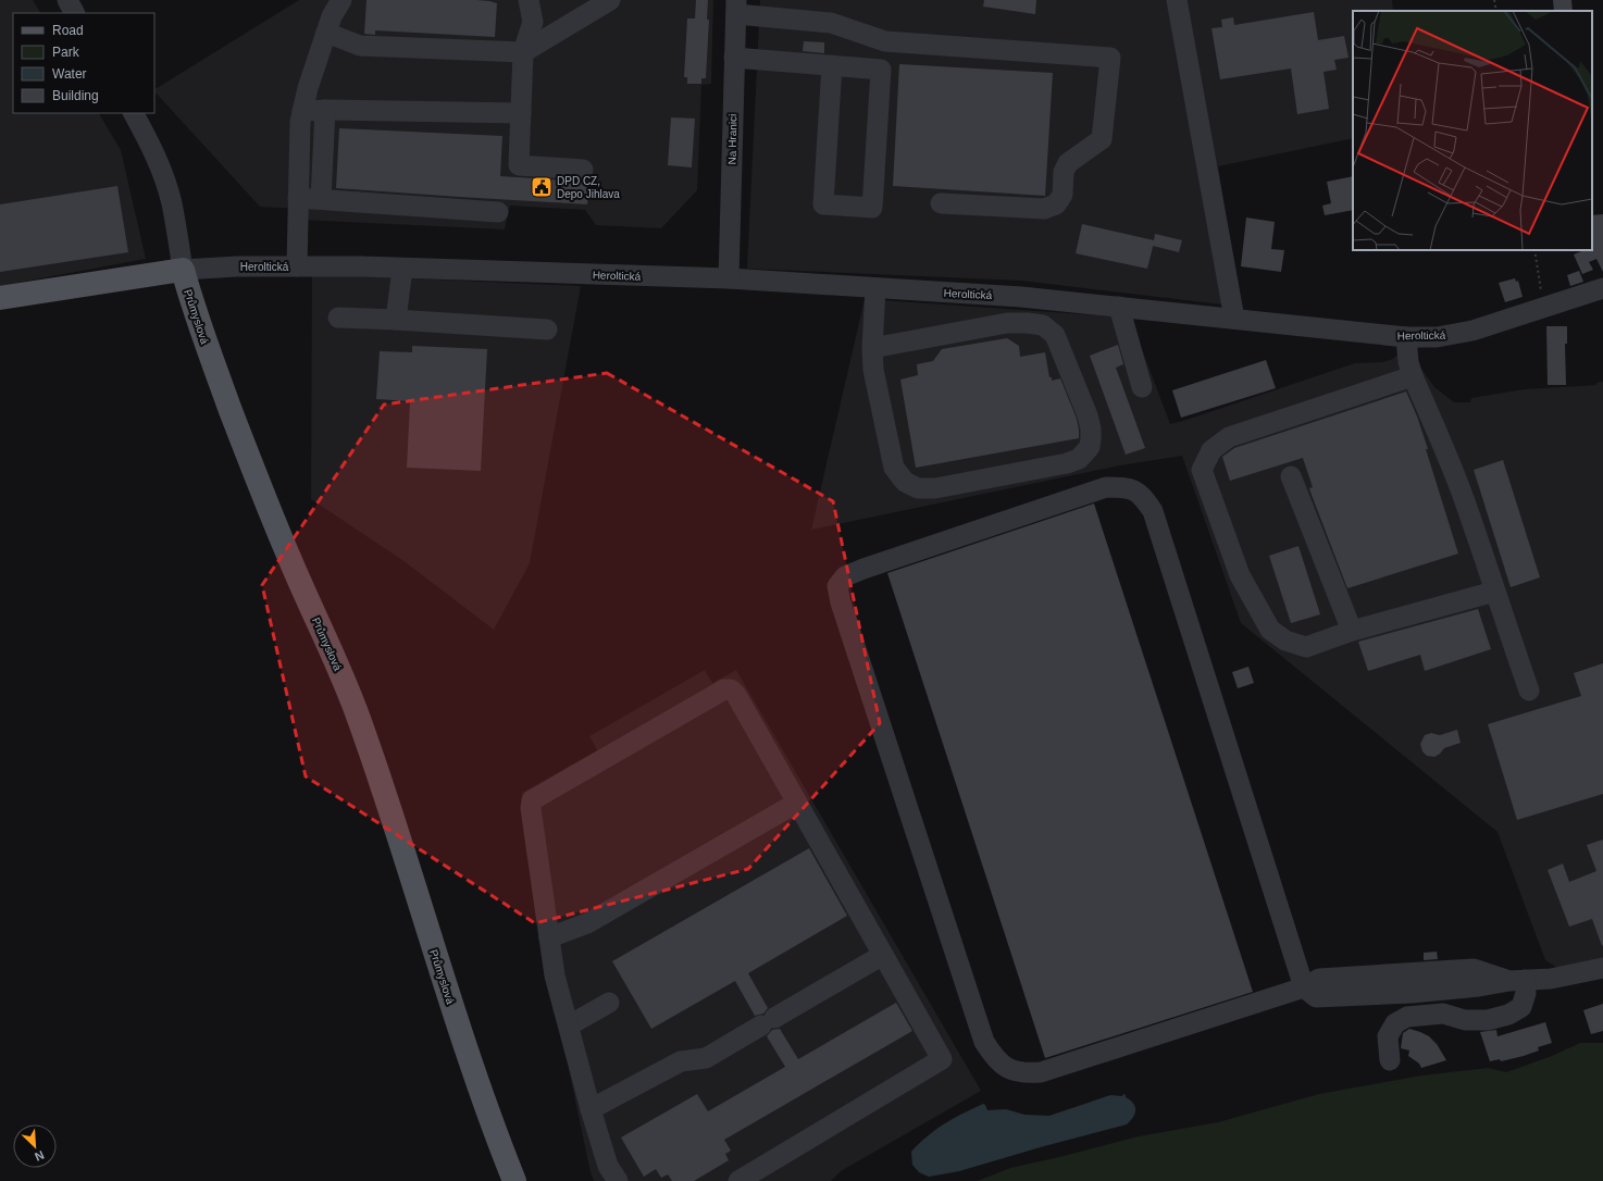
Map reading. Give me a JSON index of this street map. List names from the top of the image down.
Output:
{
  "streets": {
    "main road": ["Heroltická", "Průmyslová"],
    "street": ["Na Hranici"]
  },
  "crossings": [
    ["Na Hranici", "Heroltická"],
    ["Heroltická", "Průmyslová"]
  ],
  "places": {
    "public building": ["DPD CZ, Depo Jihlava"]
  },
  "legend": [
    "Road",
    "Park",
    "Water",
    "Building"
  ],
  "north": "bottom right"
}
